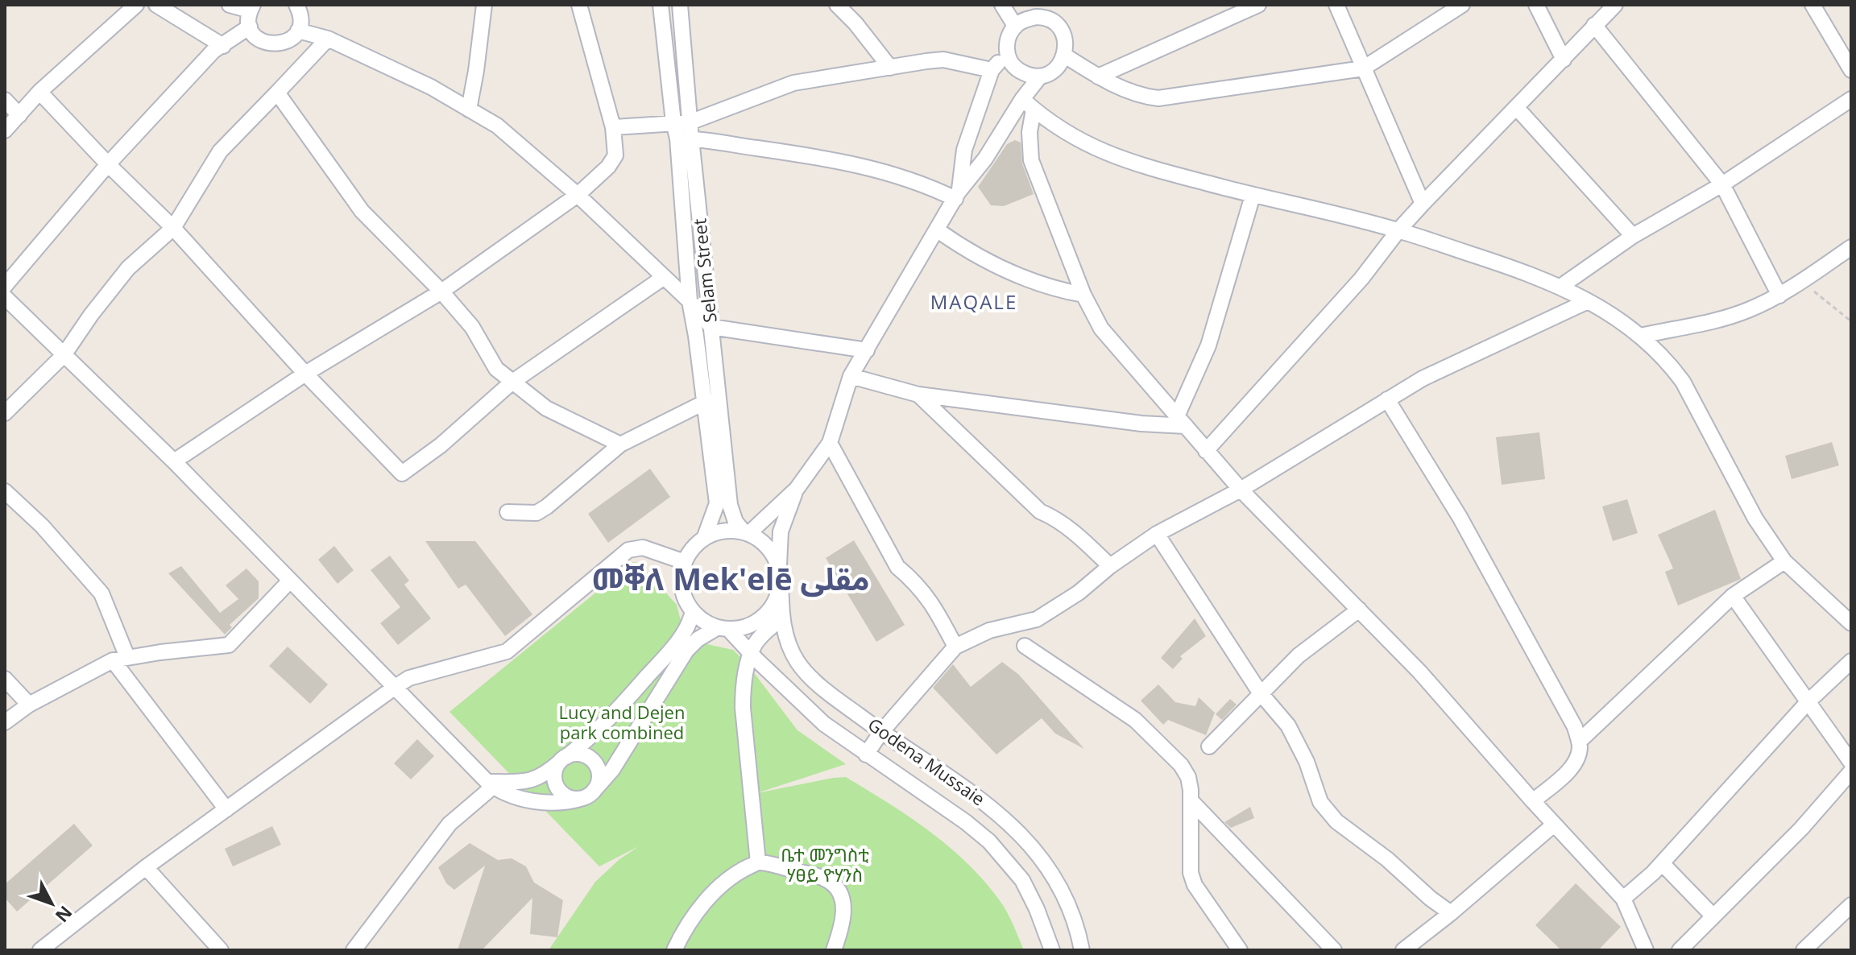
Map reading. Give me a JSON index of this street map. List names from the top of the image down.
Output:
{
  "streets": {
    "street": ["Selam Street", "Godena Mussaie"]
  },
  "crossings": [
    ["Selam Street", "Godena Mussaie"]
  ],
  "districts": ["MAQALE", "መቐለ Mek'elē مقلى"],
  "parks": ["Lucy and Dejen park combined", "ቤተ መንግስቲ ሃፀይ ዮሃንስ"],
  "north": "bottom right"
}
